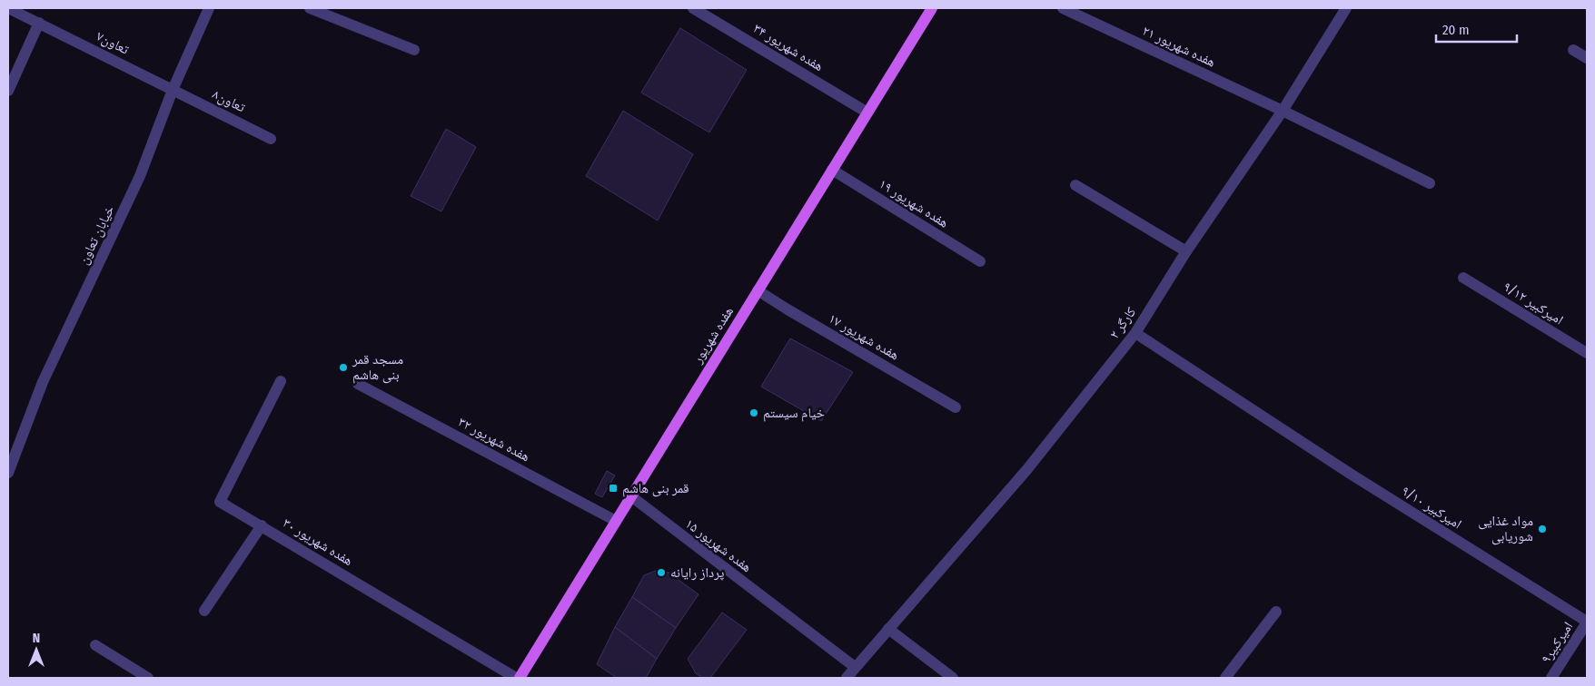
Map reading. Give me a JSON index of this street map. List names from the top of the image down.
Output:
{
  "streets": {
    "main road": ["هفده شهریور"],
    "street": [
      "تعاون۷",
      "هفده شهریور ۲۱",
      "هفده شهریور ۳۴",
      "تعاون۸",
      "هفده شهریور ۱۹",
      "خیابان تعاون",
      "امیرکبیر ۹/۱۲",
      "کارگر ۲",
      "هفده شهریور ۱۷",
      "هفده شهریور ۳۲",
      "امیرکبیر ۹/۱۰",
      "هفده شهریور ۳۰",
      "هفده شهریور ۱۵",
      "امیرکبیر۹"
    ]
  },
  "crossings": [
    ["تعاون۷", "تعاون۸"],
    ["تعاون۷", "خیابان تعاون"],
    ["هفده شهریور ۲۱", "کارگر ۲"],
    ["هفده شهریور ۳۴", "هفده شهریور"],
    ["تعاون۸", "خیابان تعاون"],
    ["هفده شهریور ۱۹", "هفده شهریور"],
    ["کارگر ۲", "امیرکبیر ۹/۱۰"],
    ["کارگر ۲", "هفده شهریور ۱۵"],
    ["هفده شهریور", "هفده شهریور ۱۷"],
    ["هفده شهریور", "هفده شهریور ۳۲"],
    ["هفده شهریور", "هفده شهریور ۳۰"],
    ["هفده شهریور", "هفده شهریور ۱۵"],
    ["امیرکبیر ۹/۱۰", "امیرکبیر۹"]
  ],
  "places": {
    "other": [
      "مسجد قمر بنی هاشم",
      "خیام سیستم",
      "مواد غذایی شوریابی",
      "پرداز رایانه"
    ],
    "transit": ["قمر بنی هاشم"]
  },
  "scale_bar": "20 m",
  "north": "top"
}
